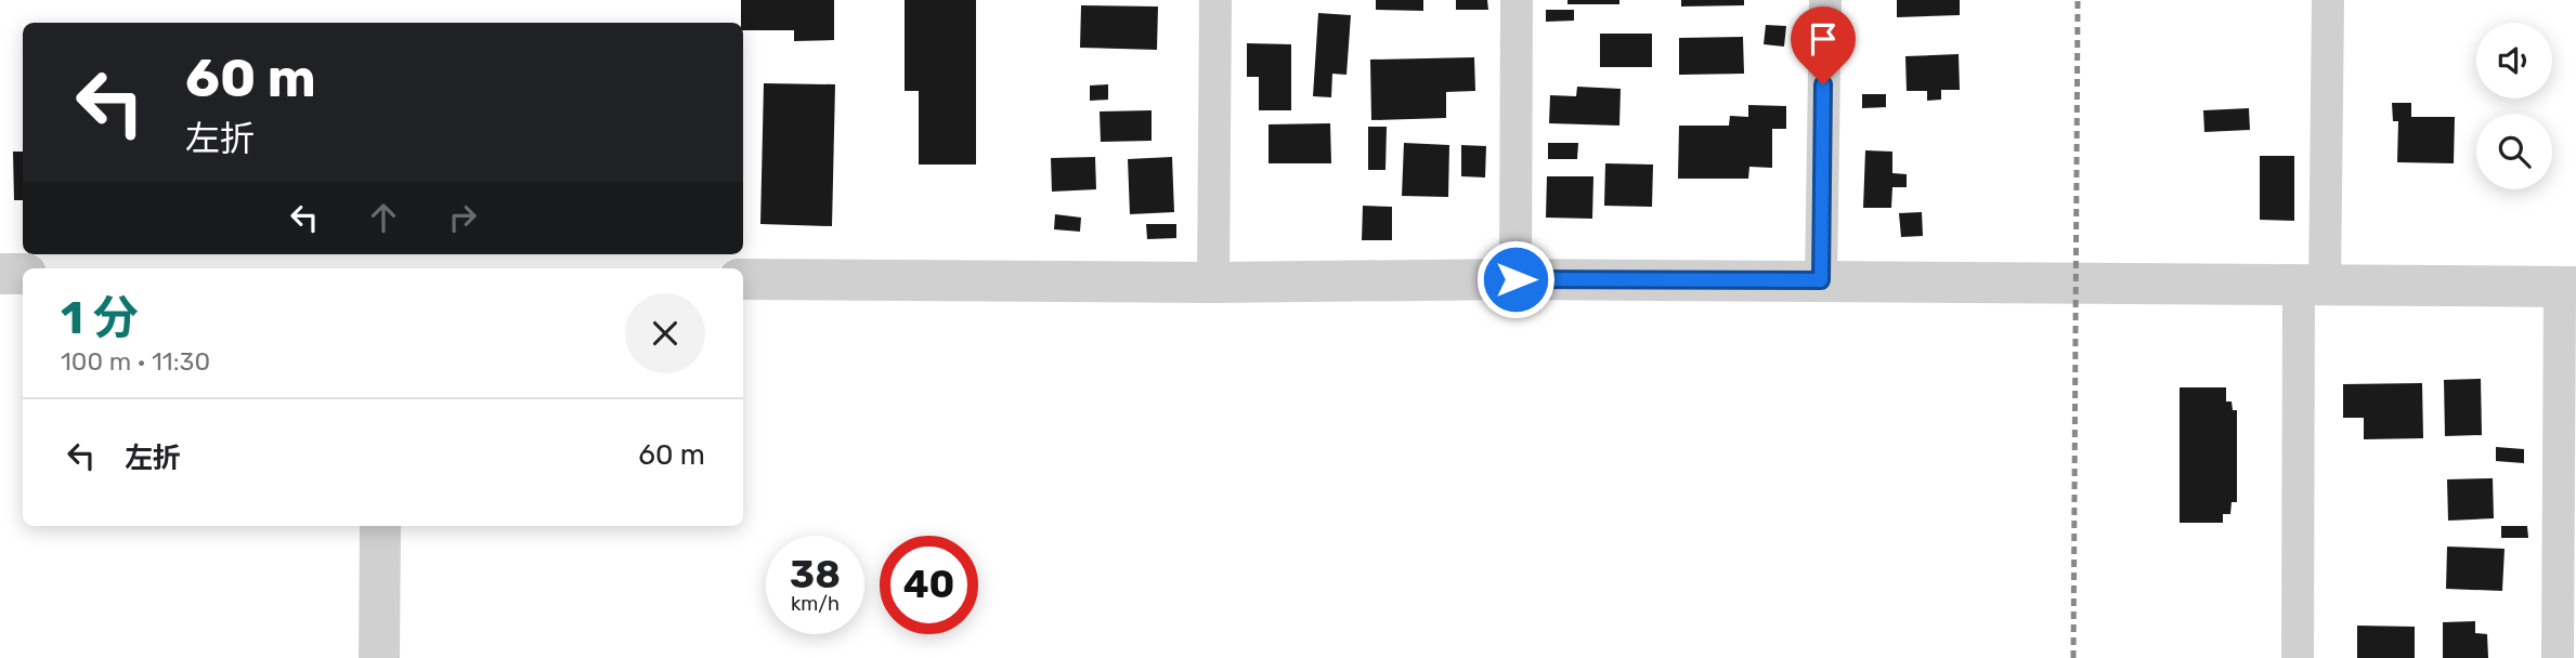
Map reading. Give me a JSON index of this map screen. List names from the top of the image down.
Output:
{
  "page": {
    "turn": ["60 m", "左折"],
    "heading": ["1 分", "100 m · 11:30"],
    "list": [
      {
        "name": "左折",
        "value": "60 m"
      }
    ],
    "speed": "38 km/h",
    "limit": "40"
  }
}
